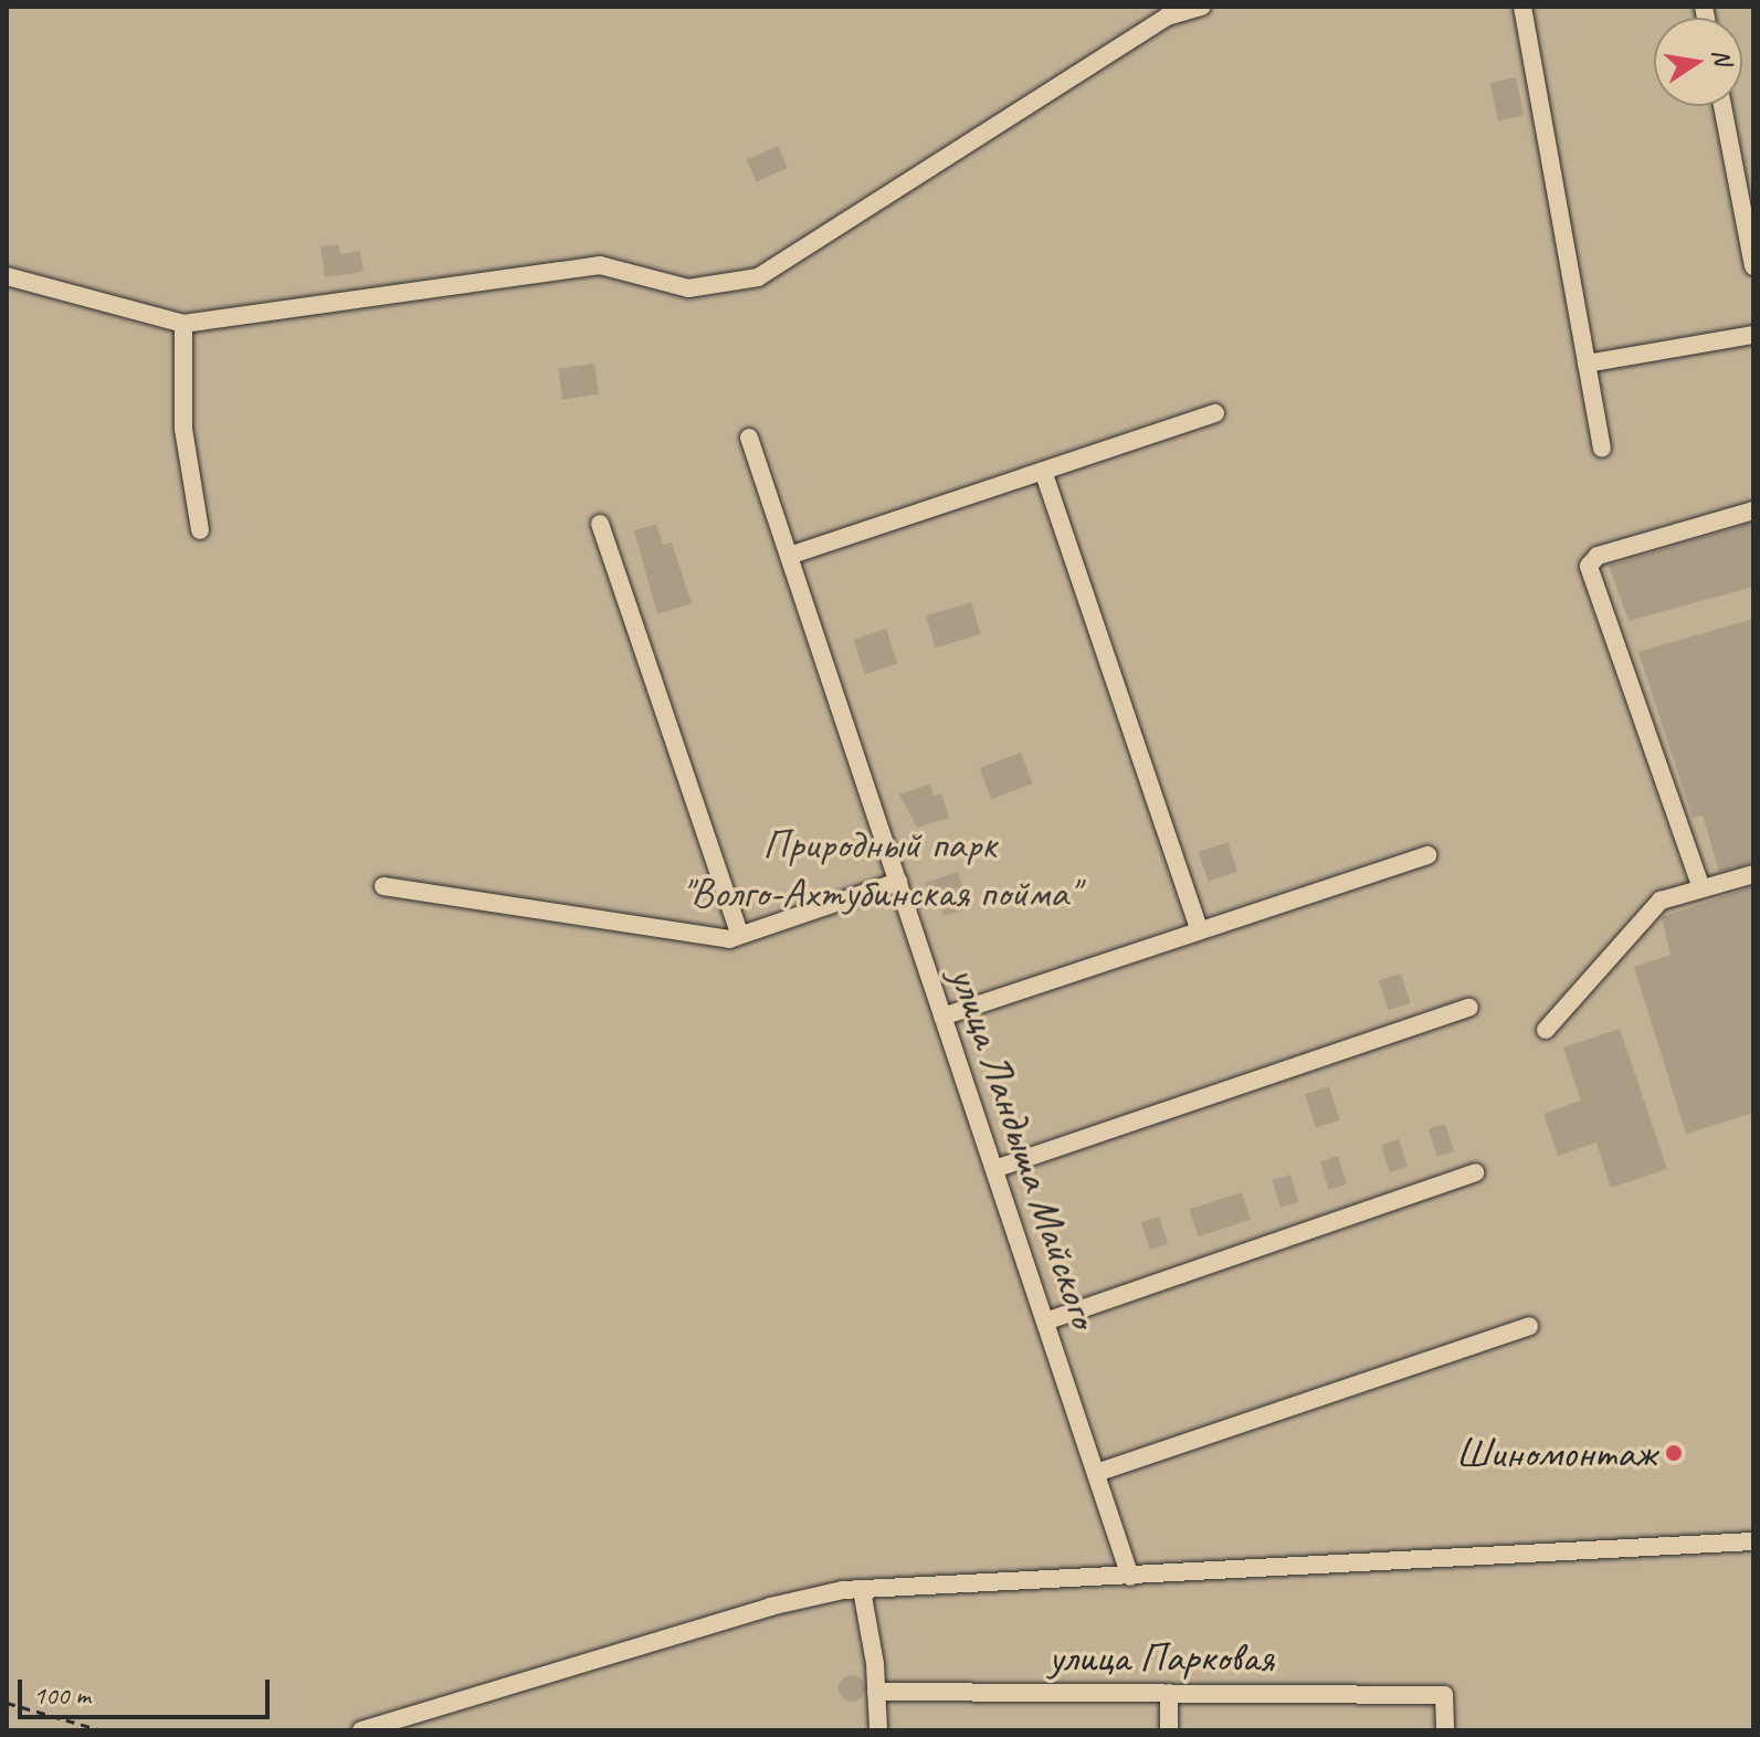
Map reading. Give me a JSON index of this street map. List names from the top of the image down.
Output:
{
  "streets": {
    "street": ["улица Ландыша Майского", "улица Парковая"]
  },
  "parks": ["Природный парк \"Волго-Ахтубинская пойма\""],
  "places": ["Шиномонтаж"],
  "scale_bar": "100 m",
  "north": "right"
}
